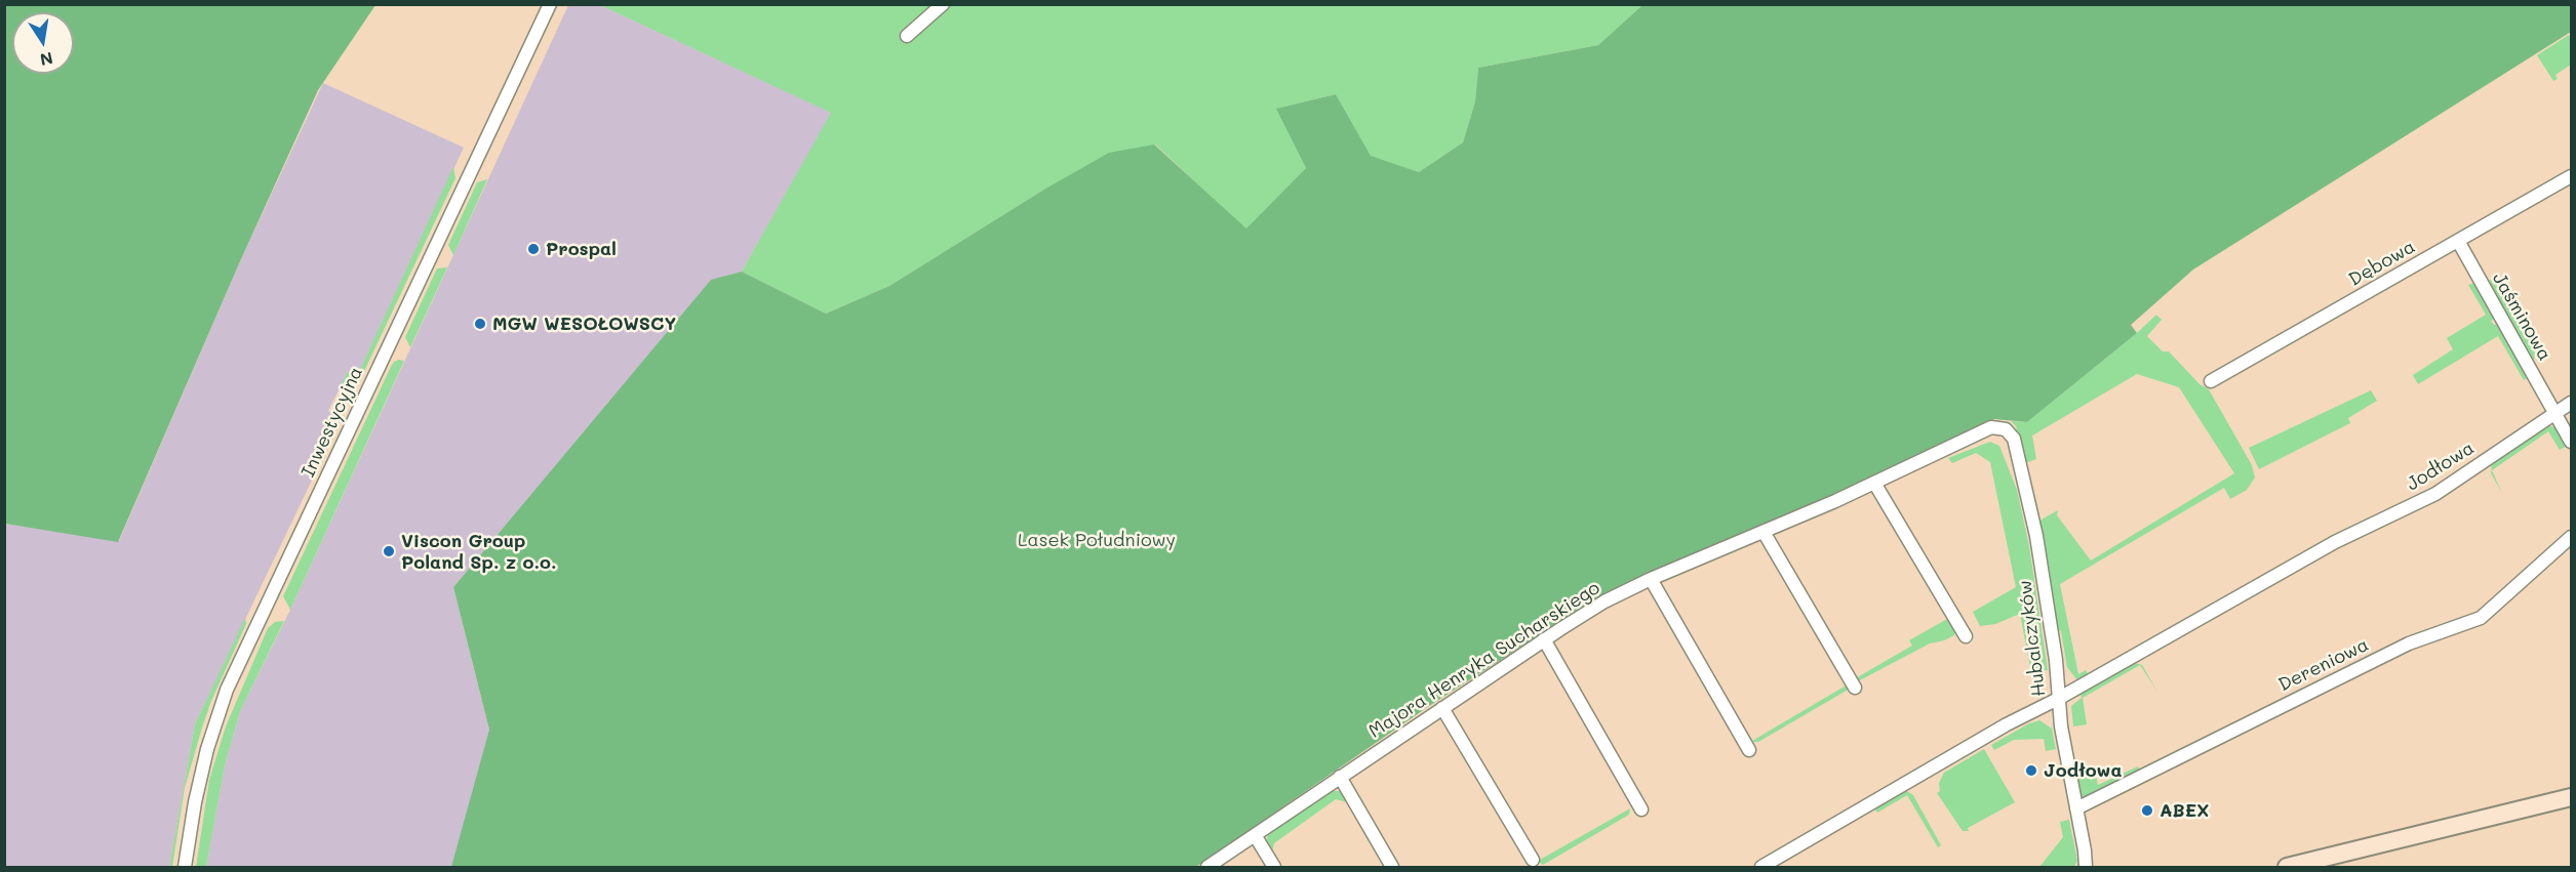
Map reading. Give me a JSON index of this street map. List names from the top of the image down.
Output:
{
  "streets": {
    "street": [
      "Dębowa",
      "Jaśminowa",
      "Inwestycyjna",
      "Jodłowa",
      "Hubalczyków",
      "Majora Henryka Sucharskiego",
      "Dereniowa"
    ]
  },
  "crossings": [
    ["Dębowa", "Jaśminowa"],
    ["Jaśminowa", "Jodłowa"],
    ["Jodłowa", "Hubalczyków"],
    ["Hubalczyków", "Majora Henryka Sucharskiego"],
    ["Hubalczyków", "Dereniowa"]
  ],
  "parks": ["Lasek Południowy"],
  "places": [
    "Prospal",
    "MGW WESOŁOWSCY",
    "Viscon Group Poland Sp. z o.o.",
    "Jodłowa",
    "ABEX"
  ],
  "north": "bottom"
}
